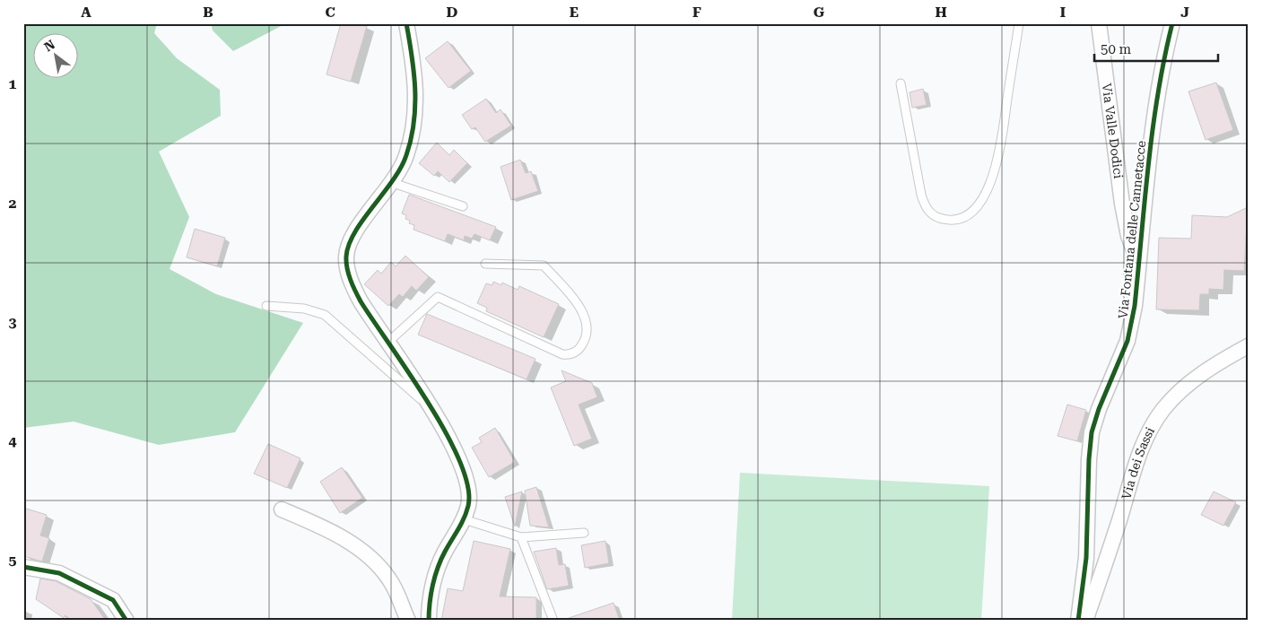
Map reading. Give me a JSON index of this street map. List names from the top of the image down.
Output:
{
  "streets": {
    "street": ["Via Valle Dodici", "Via Fontana delle Cannetacce", "Via dei Sassi"]
  },
  "crossings": [
    ["Via Valle Dodici", "Via Fontana delle Cannetacce"]
  ],
  "scale_bar": "50 m",
  "north": "top left",
  "grid": {
    "columns": [
      "A",
      "B",
      "C",
      "D",
      "E",
      "F",
      "G",
      "H",
      "I",
      "J"
    ],
    "rows": [
      "1",
      "2",
      "3",
      "4",
      "5"
    ]
  }
}
